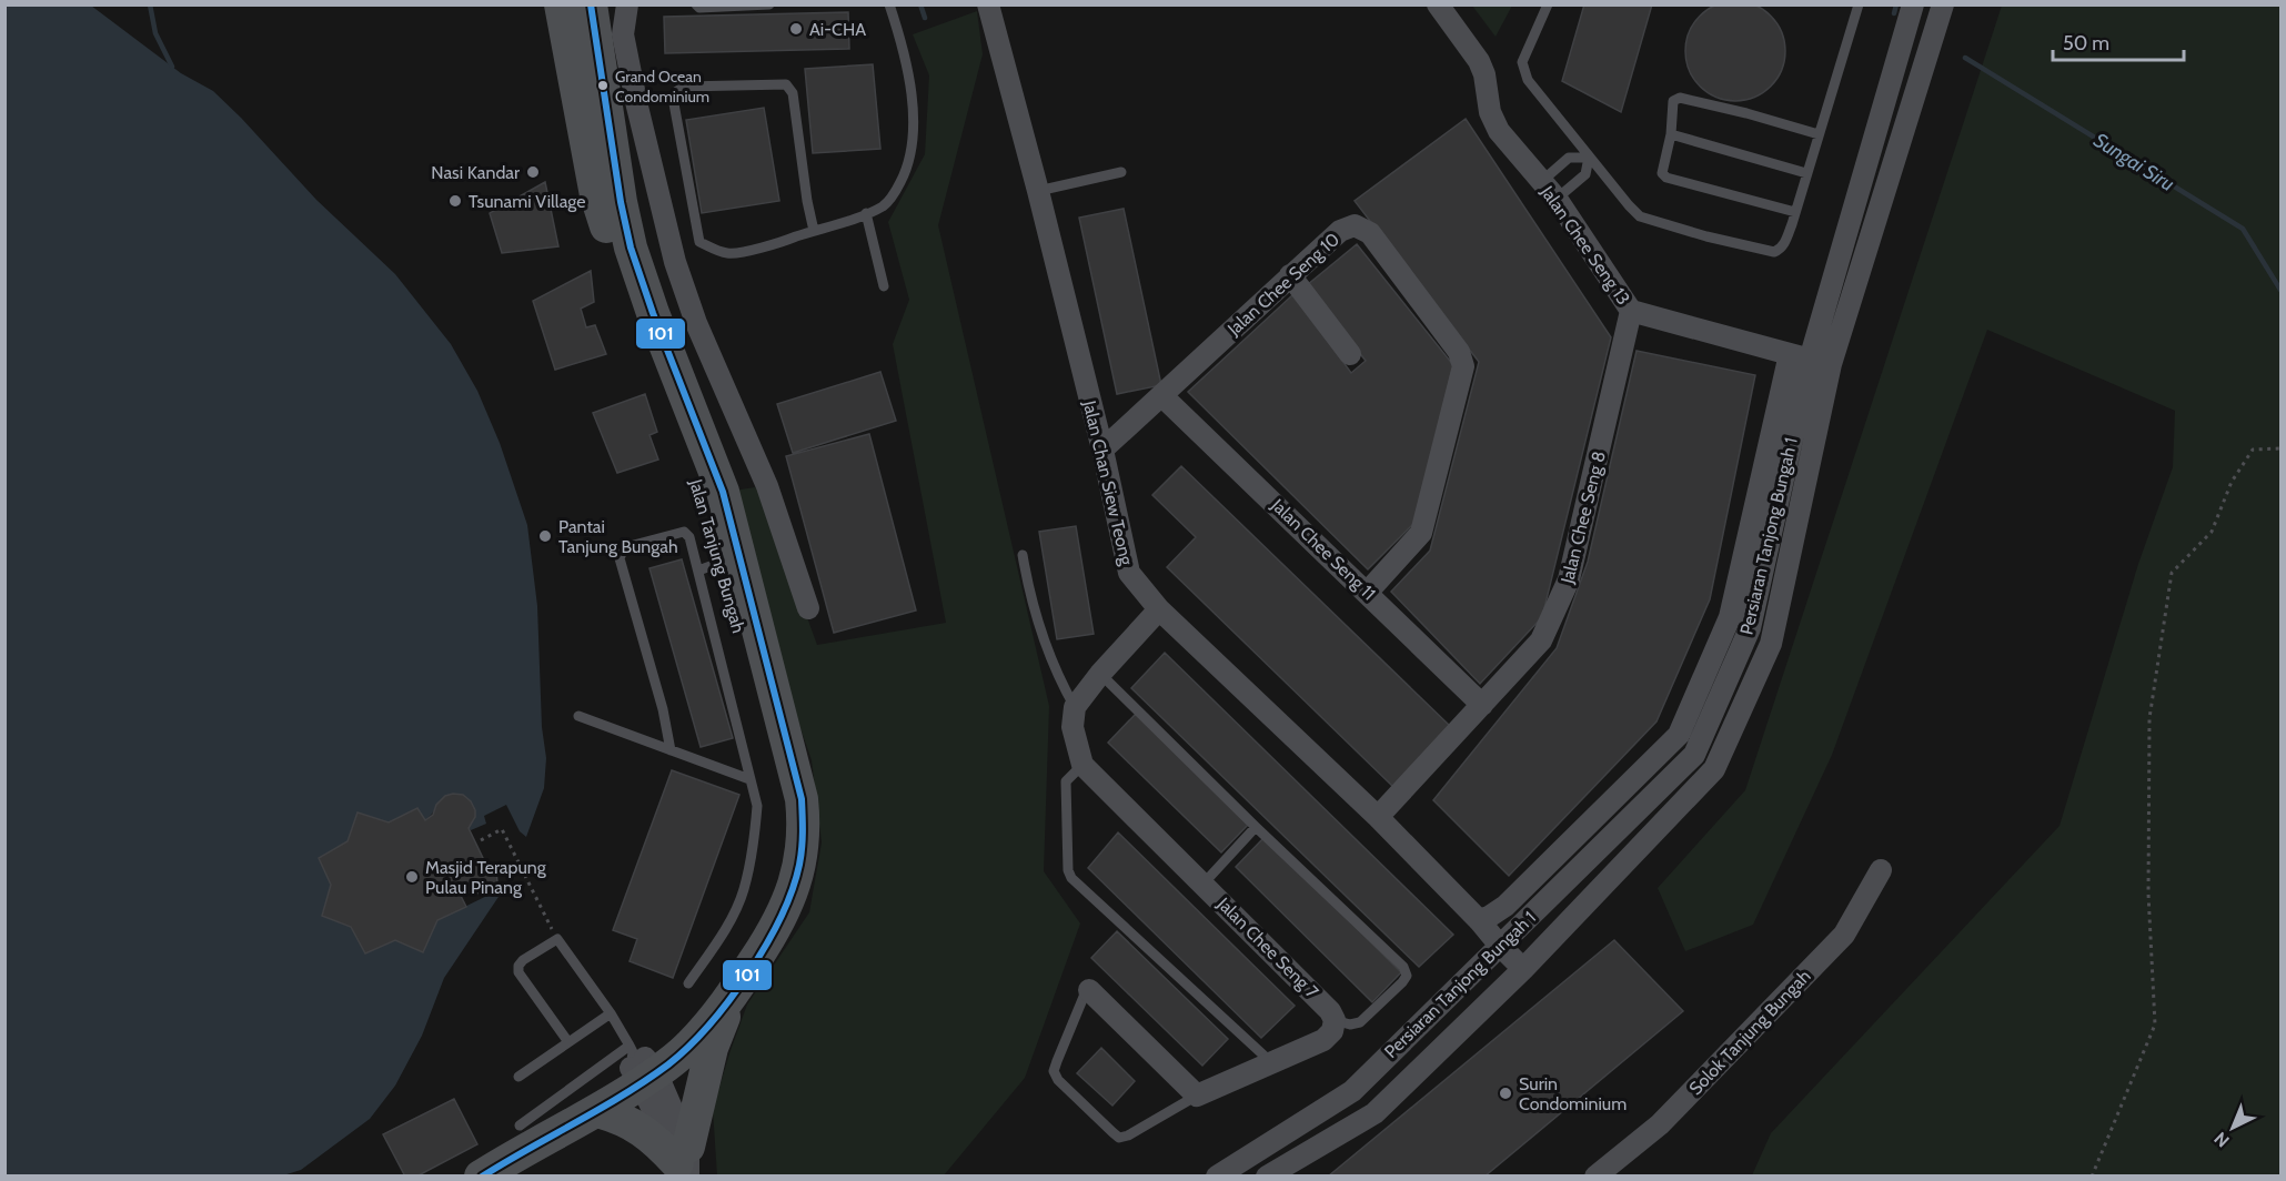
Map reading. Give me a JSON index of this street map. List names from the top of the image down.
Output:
{
  "streets": {
    "main road": ["Jalan Tanjung Bungah"],
    "street": [
      "Jalan Chee Seng 13",
      "Jalan Chee Seng 10",
      "Jalan Chan Siew Teong",
      "Jalan Chee Seng 8",
      "Persiaran Tanjong Bungah 1",
      "Jalan Chee Seng 11",
      "Jalan Chee Seng 7",
      "Solok Tanjung Bungah"
    ]
  },
  "crossings": [
    ["Jalan Chee Seng 13", "Jalan Chee Seng 8"],
    ["Jalan Chee Seng 13", "Persiaran Tanjong Bungah 1"],
    ["Jalan Chee Seng 10", "Jalan Chan Siew Teong"],
    ["Jalan Chee Seng 10", "Jalan Chee Seng 11"],
    ["Jalan Chan Siew Teong", "Jalan Chee Seng 8"],
    ["Jalan Chan Siew Teong", "Persiaran Tanjong Bungah 1"],
    ["Jalan Chee Seng 8", "Jalan Chee Seng 11"]
  ],
  "water": ["Sungai Siru"],
  "places": [
    "Ai-CHA",
    "Grand Ocean Condominium",
    "Nasi Kandar",
    "Tsunami Village",
    "Pantai Tanjung Bungah",
    "Masjid Terapung Pulau Pinang",
    "Surin Condominium"
  ],
  "lines": ["transit line 101"],
  "scale_bar": "50 m",
  "north": "bottom left"
}
